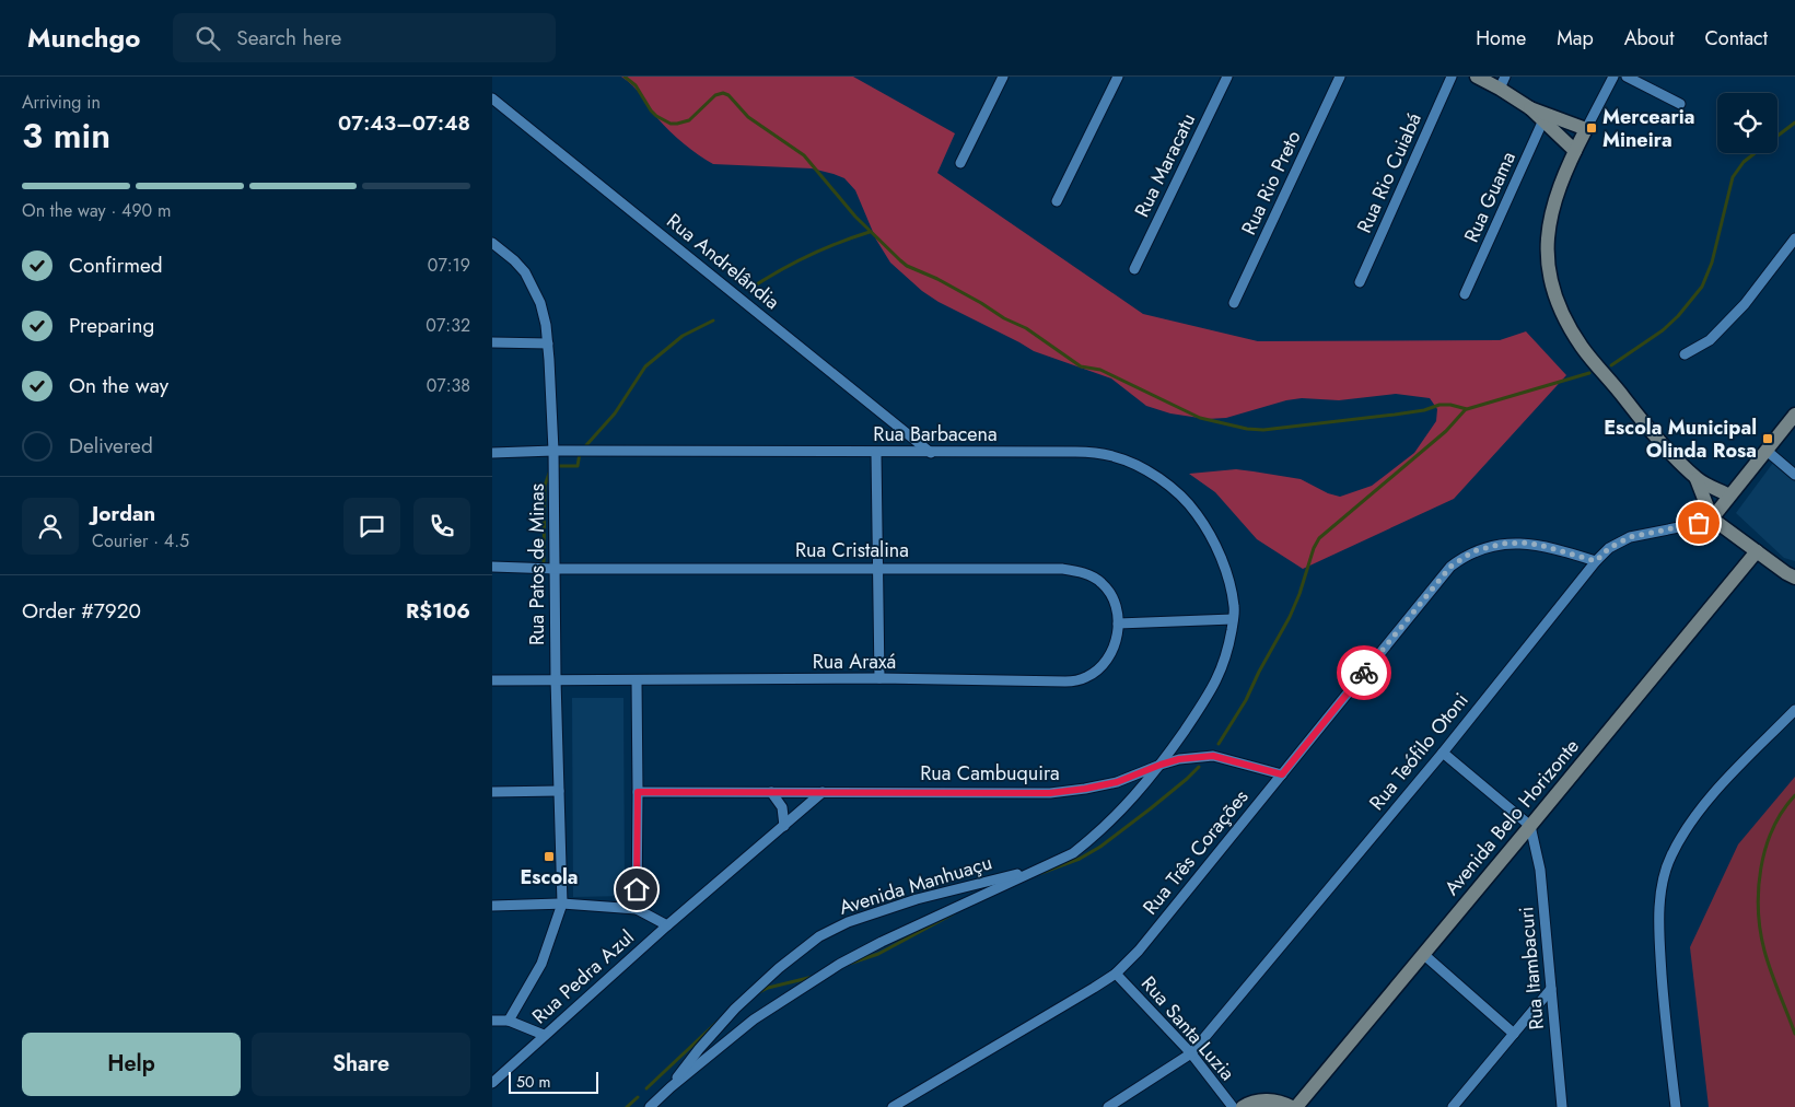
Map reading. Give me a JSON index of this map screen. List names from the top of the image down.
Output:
{
  "streets": {
    "street": [
      "Rua Maracatu",
      "Rua Rio Cuiabá",
      "Rua Rio Preto",
      "Rua Guama",
      "Rua Andrelândia",
      "Rua Barbacena",
      "Rua Cristalina",
      "Rua Patos de Minas",
      "Rua Araxá",
      "Rua Teófilo Otoni",
      "Rua Cambuquira",
      "Avenida Belo Horizonte",
      "Rua Três Corações",
      "Avenida Manhuaçu",
      "Rua Itambacuri",
      "Rua Pedra Azul",
      "Rua Santa Luzia"
    ]
  },
  "crossings": [
    ["Rua Andrelândia", "Rua Barbacena"],
    ["Rua Barbacena", "Rua Patos de Minas"],
    ["Rua Cristalina", "Rua Patos de Minas"],
    ["Rua Cristalina", "Rua Araxá"],
    ["Rua Patos de Minas", "Rua Araxá"],
    ["Rua Teófilo Otoni", "Rua Três Corações"],
    ["Rua Teófilo Otoni", "Rua Santa Luzia"],
    ["Rua Cambuquira", "Avenida Manhuaçu"],
    ["Rua Cambuquira", "Rua Pedra Azul"],
    ["Avenida Belo Horizonte", "Rua Itambacuri"],
    ["Rua Três Corações", "Rua Santa Luzia"]
  ],
  "places": {
    "transit": ["Mercearia Mineira", "Escola Municipal Olinda Rosa", "Escola"]
  },
  "scale_bar": "50 m",
  "page": {
    "header": "Munchgo",
    "search": "Search here",
    "nav": [
      "Home",
      "Map",
      "About",
      "Contact"
    ],
    "heading": ["3 min", "Arriving in", "07:43–07:48"],
    "panel": [
      "Jordan",
      "Courier · 4.5",
      "Order #7920",
      "R$106"
    ],
    "bar": "On the way · 490 m",
    "list": [
      ["Confirmed", "07:19"],
      ["Preparing", "07:32"],
      ["On the way", "07:38"],
      "Delivered"
    ],
    "buttons": ["Help", "Share"],
    "scale": "50 m"
  }
}
